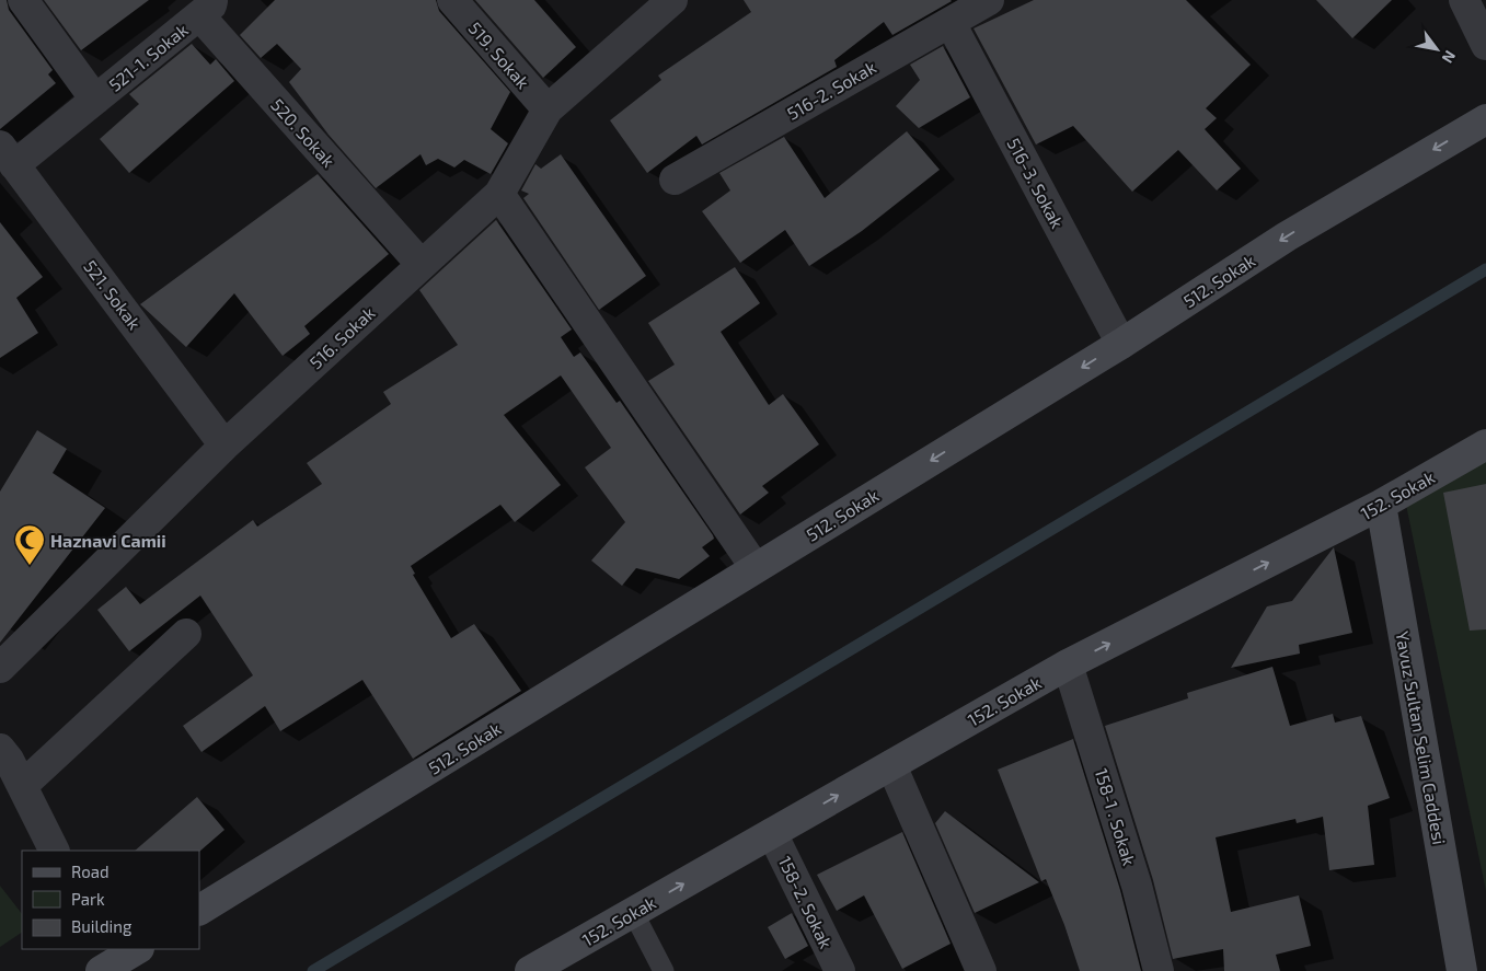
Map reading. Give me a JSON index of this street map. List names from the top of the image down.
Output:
{
  "streets": {
    "street": [
      "519. Sokak",
      "521-1. Sokak",
      "516-2. Sokak",
      "520. Sokak",
      "516-3. Sokak",
      "512. Sokak",
      "521. Sokak",
      "516. Sokak",
      "152. Sokak",
      "Yavuz Sultan Selim Caddesi",
      "158-1 . Sokak",
      "158-2. Sokak"
    ]
  },
  "crossings": [
    ["519. Sokak", "516. Sokak"],
    ["521-1. Sokak", "520. Sokak"],
    ["521-1. Sokak", "521. Sokak"],
    ["516-2. Sokak", "516-3. Sokak"],
    ["520. Sokak", "516. Sokak"],
    ["516-3. Sokak", "512. Sokak"],
    ["521. Sokak", "516. Sokak"],
    ["152. Sokak", "Yavuz Sultan Selim Caddesi"],
    ["152. Sokak", "158-1 . Sokak"],
    ["152. Sokak", "158-2. Sokak"]
  ],
  "one_way": ["512. Sokak", "152. Sokak"],
  "places": {
    "mosque": ["Haznavi Camii"]
  },
  "legend": ["Road", "Park", "Building"],
  "north": "bottom right"
}
